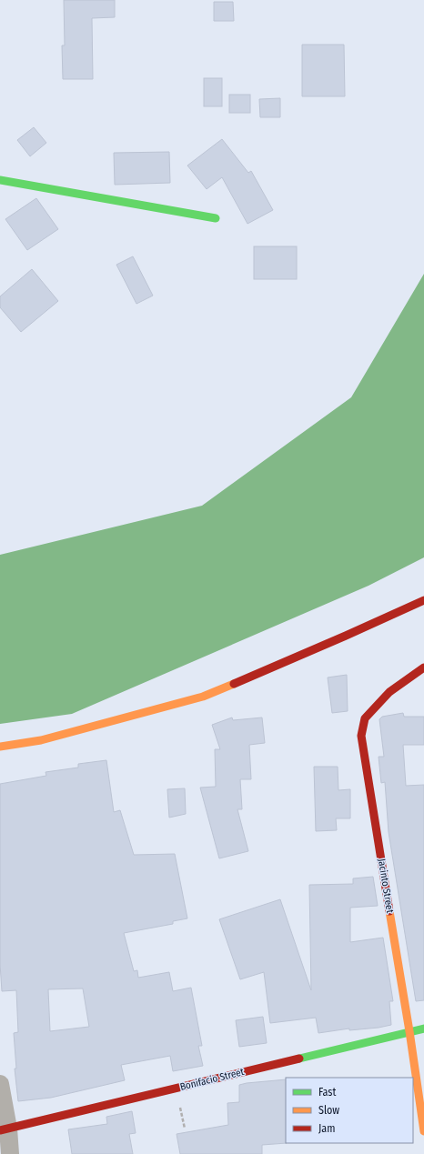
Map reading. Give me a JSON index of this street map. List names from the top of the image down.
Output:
{
  "streets": {
    "street": ["Jacinto Street", "Bonifacio Street"]
  },
  "crossings": [
    ["Jacinto Street", "Bonifacio Street"]
  ],
  "legend": ["Fast", "Slow", "Jam"]
}
